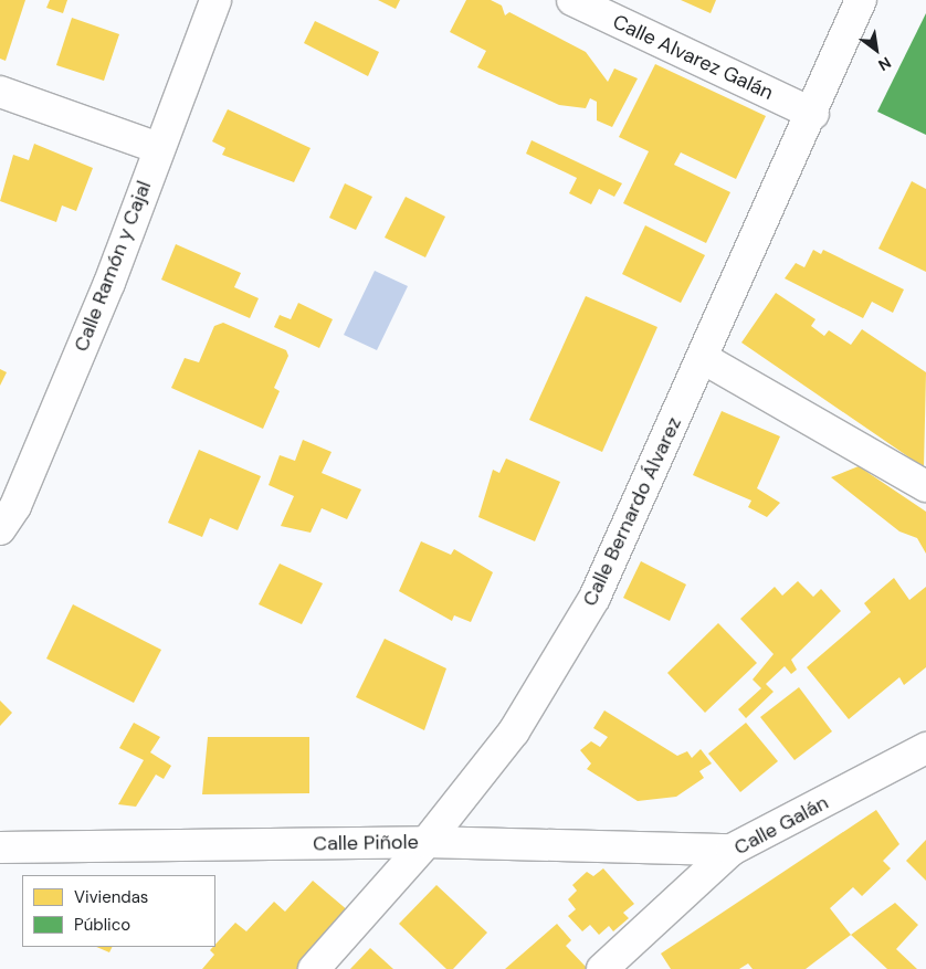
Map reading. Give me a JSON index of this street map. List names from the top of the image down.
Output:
{
  "streets": {
    "street": [
      "Calle Alvarez Galán",
      "Calle Ramón y Cajal",
      "Calle Bernardo Álvarez",
      "Calle Galán",
      "Calle Piñole"
    ]
  },
  "crossings": [
    ["Calle Alvarez Galán", "Calle Bernardo Álvarez"],
    ["Calle Bernardo Álvarez", "Calle Piñole"],
    ["Calle Galán", "Calle Piñole"]
  ],
  "legend": ["Viviendas", "Público"],
  "north": "bottom right"
}
